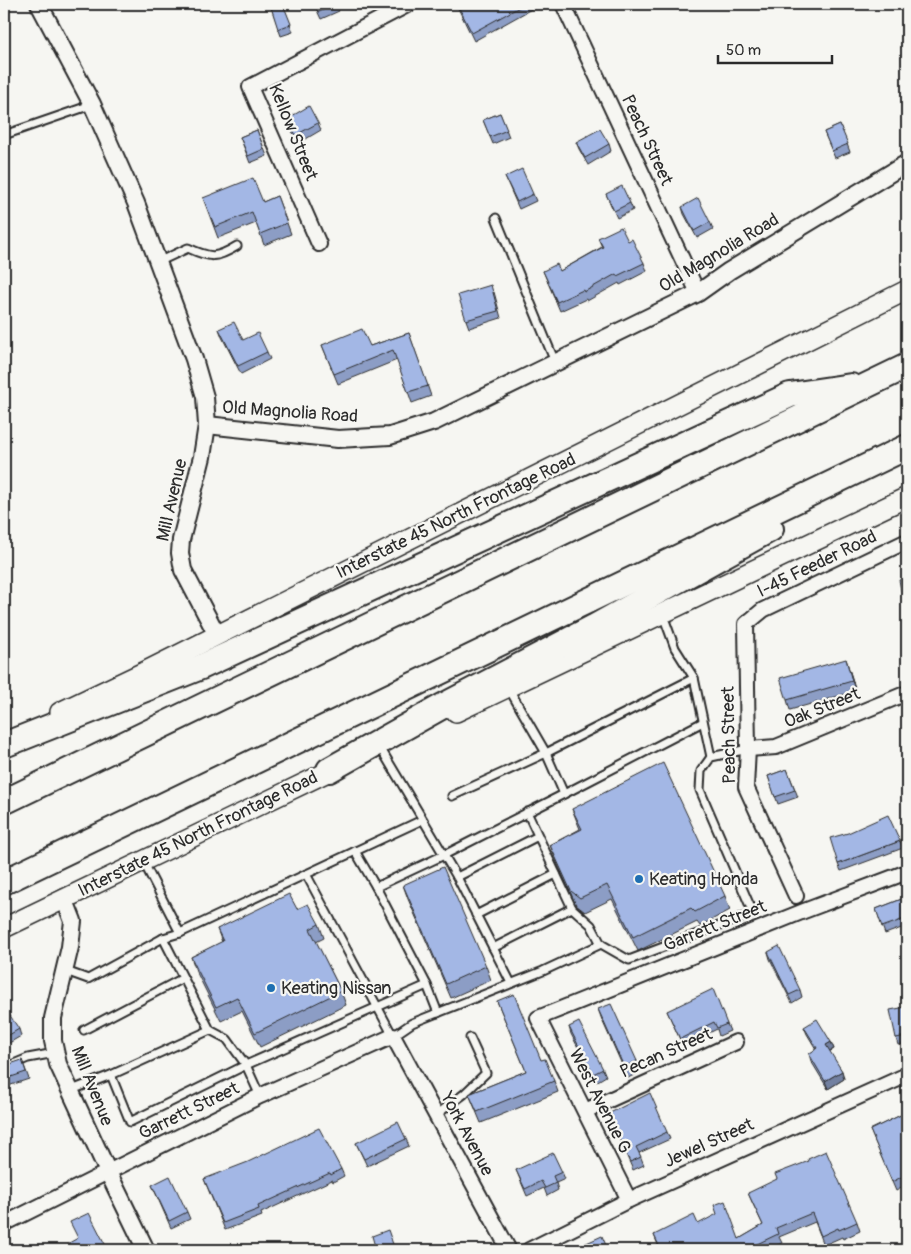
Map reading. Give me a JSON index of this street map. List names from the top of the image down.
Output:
{
  "streets": {
    "main road": ["Interstate 45 North Frontage Road"],
    "street": [
      "Kellow Street",
      "Peach Street",
      "Old Magnolia Road",
      "Mill Avenue",
      "I-45 Feeder Road",
      "Oak Street",
      "Garrett Street",
      "Pecan Street",
      "West Avenue G",
      "York Avenue",
      "Jewel Street"
    ]
  },
  "crossings": [
    ["Peach Street", "Old Magnolia Road"],
    ["Peach Street", "I-45 Feeder Road"],
    ["Peach Street", "Oak Street"],
    ["Old Magnolia Road", "Mill Avenue"],
    ["Mill Avenue", "Interstate 45 North Frontage Road"],
    ["Mill Avenue", "Garrett Street"],
    ["Garrett Street", "West Avenue G"],
    ["Garrett Street", "York Avenue"],
    ["Pecan Street", "West Avenue G"],
    ["West Avenue G", "Jewel Street"]
  ],
  "places": ["Keating Honda", "Keating Nissan"],
  "scale_bar": "50 m"
}
